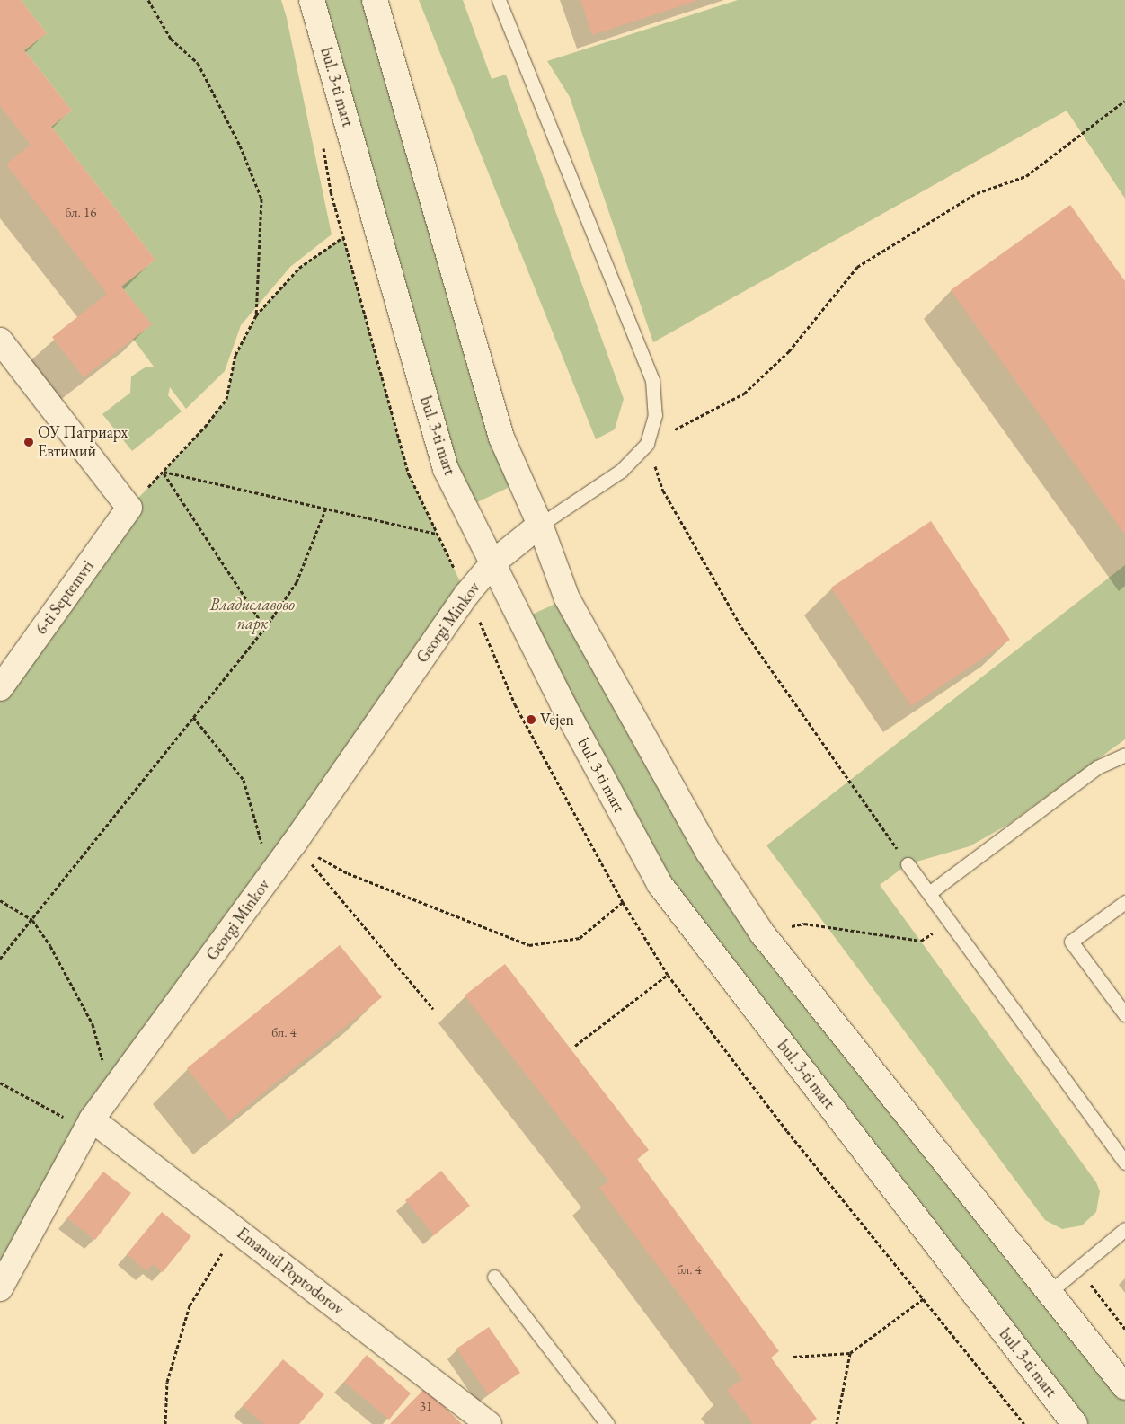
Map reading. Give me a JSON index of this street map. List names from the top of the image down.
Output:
{
  "streets": {
    "street": [
      "bul. 3-ti mart",
      "6-ti Septemvri",
      "Georgi Minkov",
      "Emanuil Poptodorov"
    ]
  },
  "crossings": [
    ["bul. 3-ti mart", "Georgi Minkov"],
    ["Georgi Minkov", "Emanuil Poptodorov"]
  ],
  "parks": ["Владиславово парк"],
  "places": ["ОУ Патриарх Евтимий", "Vejen"],
  "house_numbers": [
    "бл. 16",
    "бл. 4",
    "бл. 4",
    "31"
  ]
}
